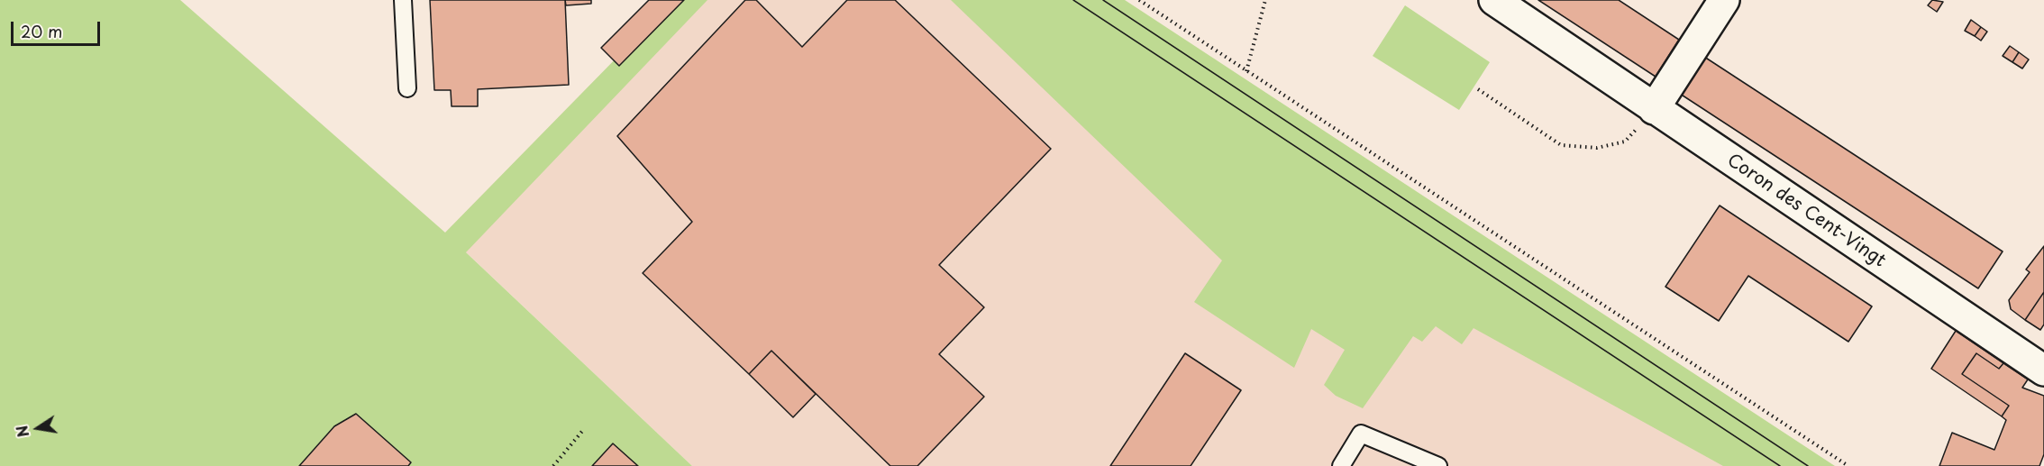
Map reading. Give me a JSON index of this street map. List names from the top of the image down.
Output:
{
  "streets": {
    "street": ["Coron des Cent-Vingt"]
  },
  "scale_bar": "20 m",
  "north": "left"
}
